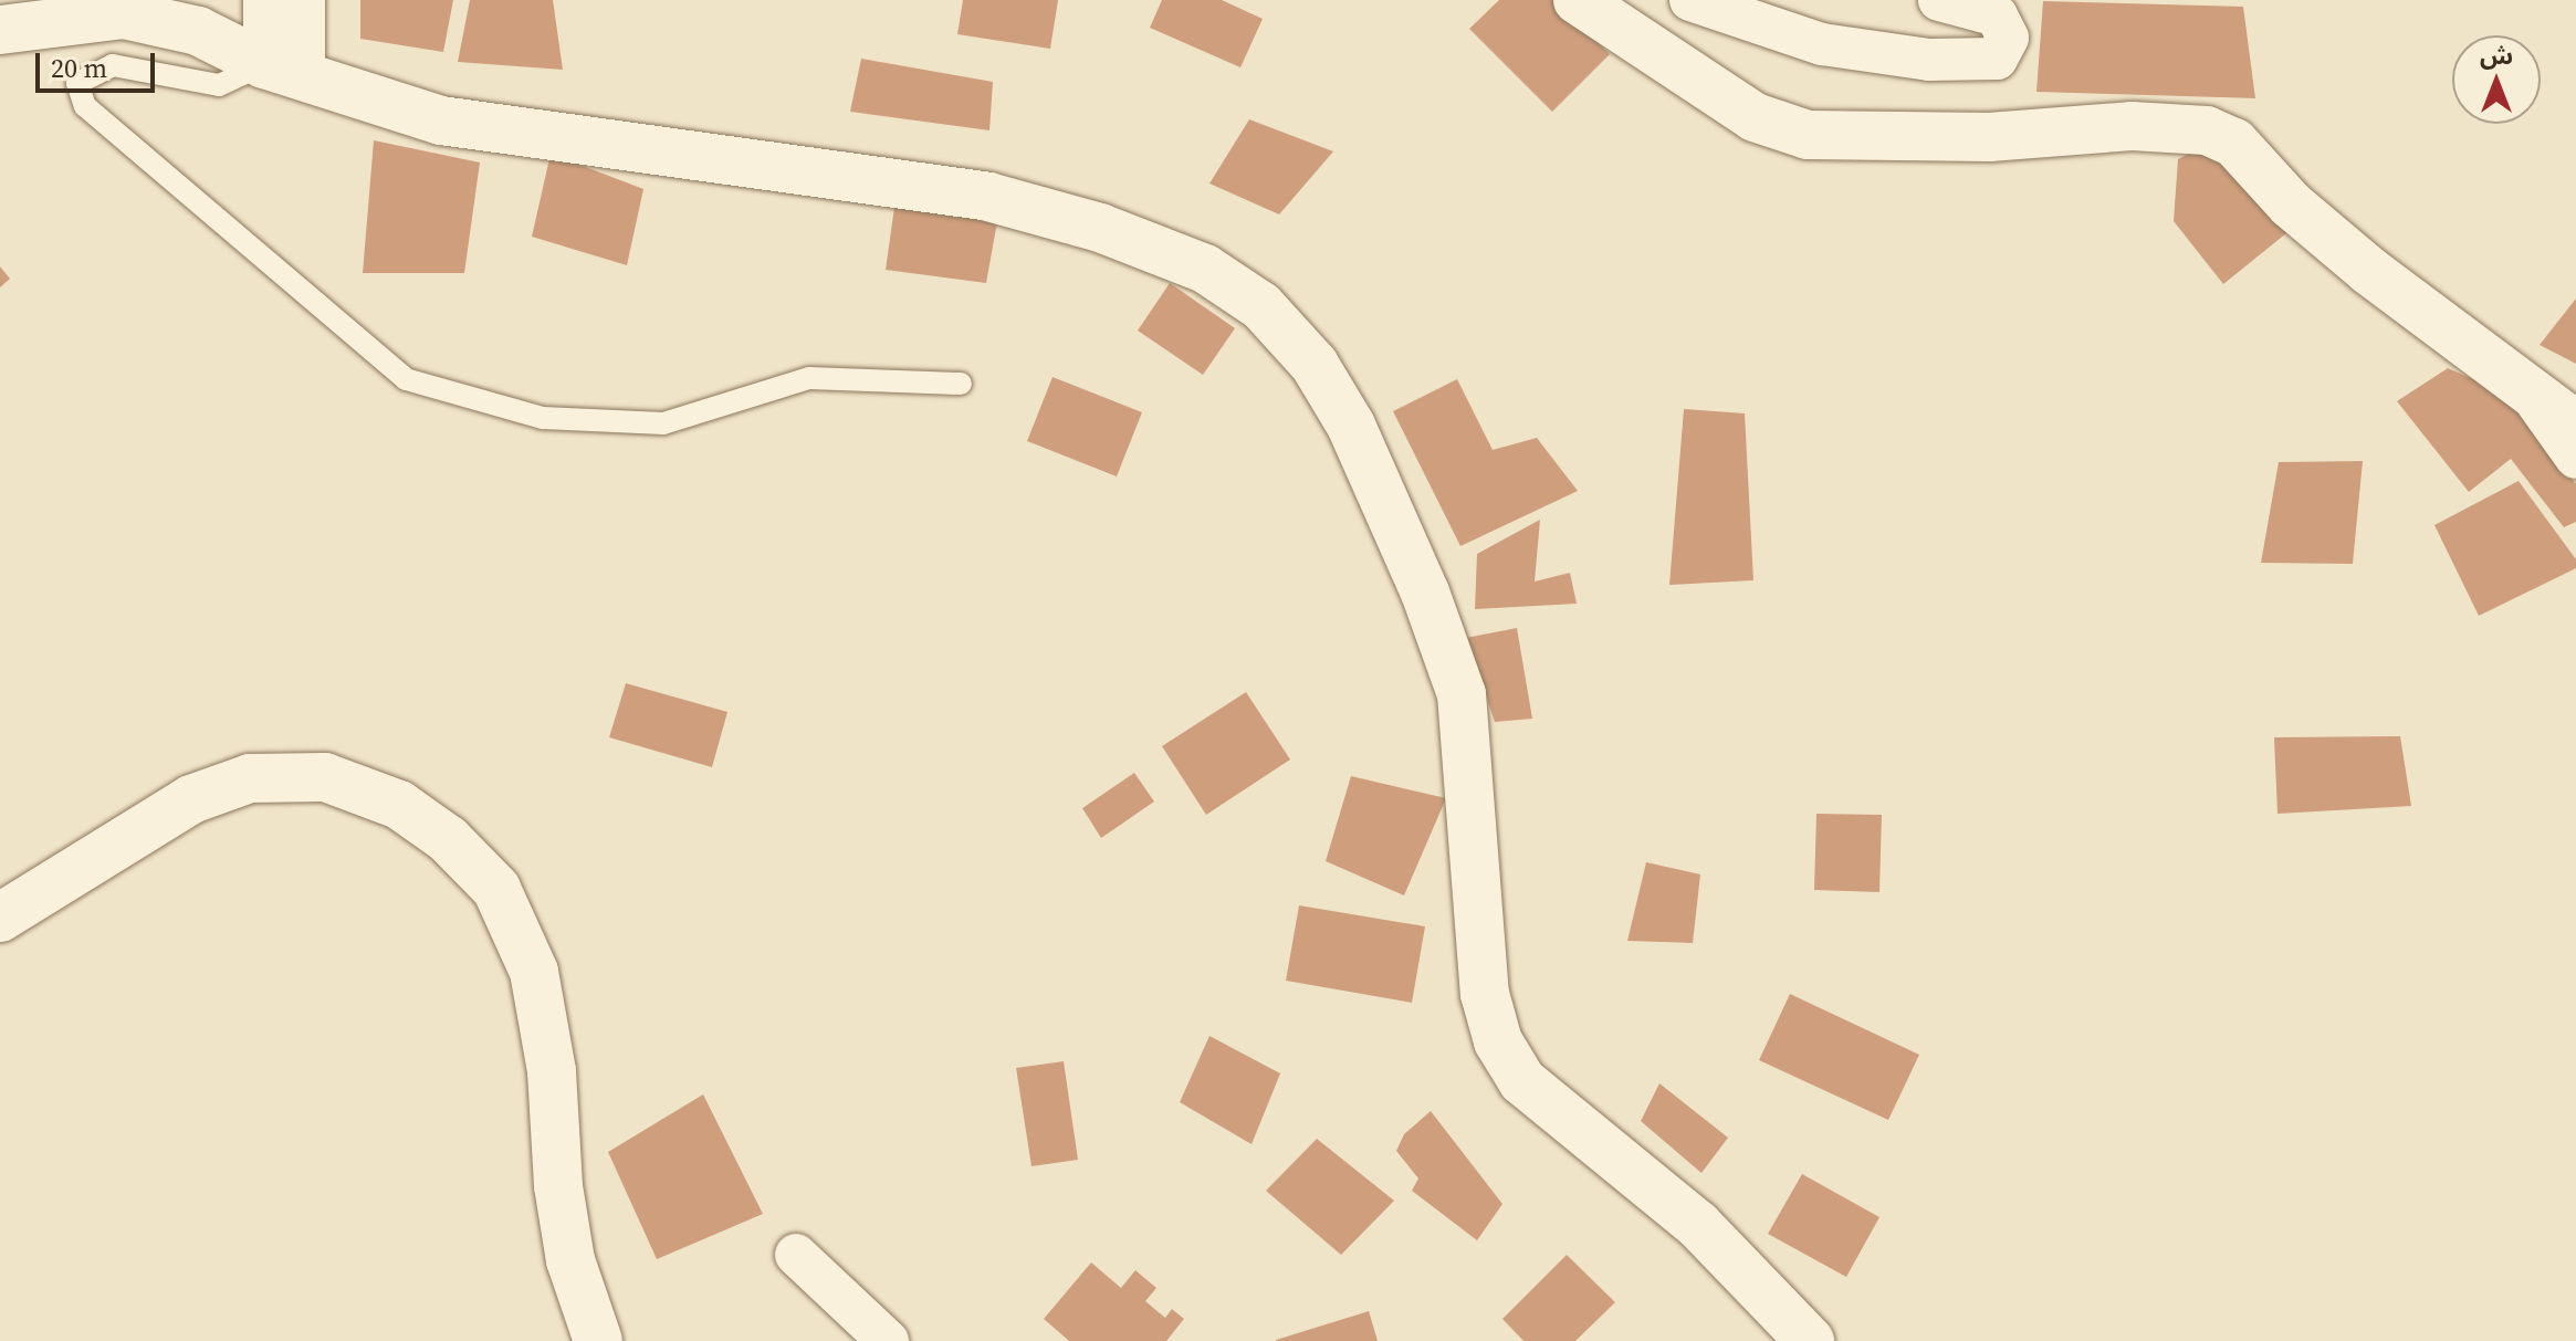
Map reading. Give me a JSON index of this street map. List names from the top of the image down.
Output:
{
  "scale_bar": "20 m",
  "north": "top"
}
